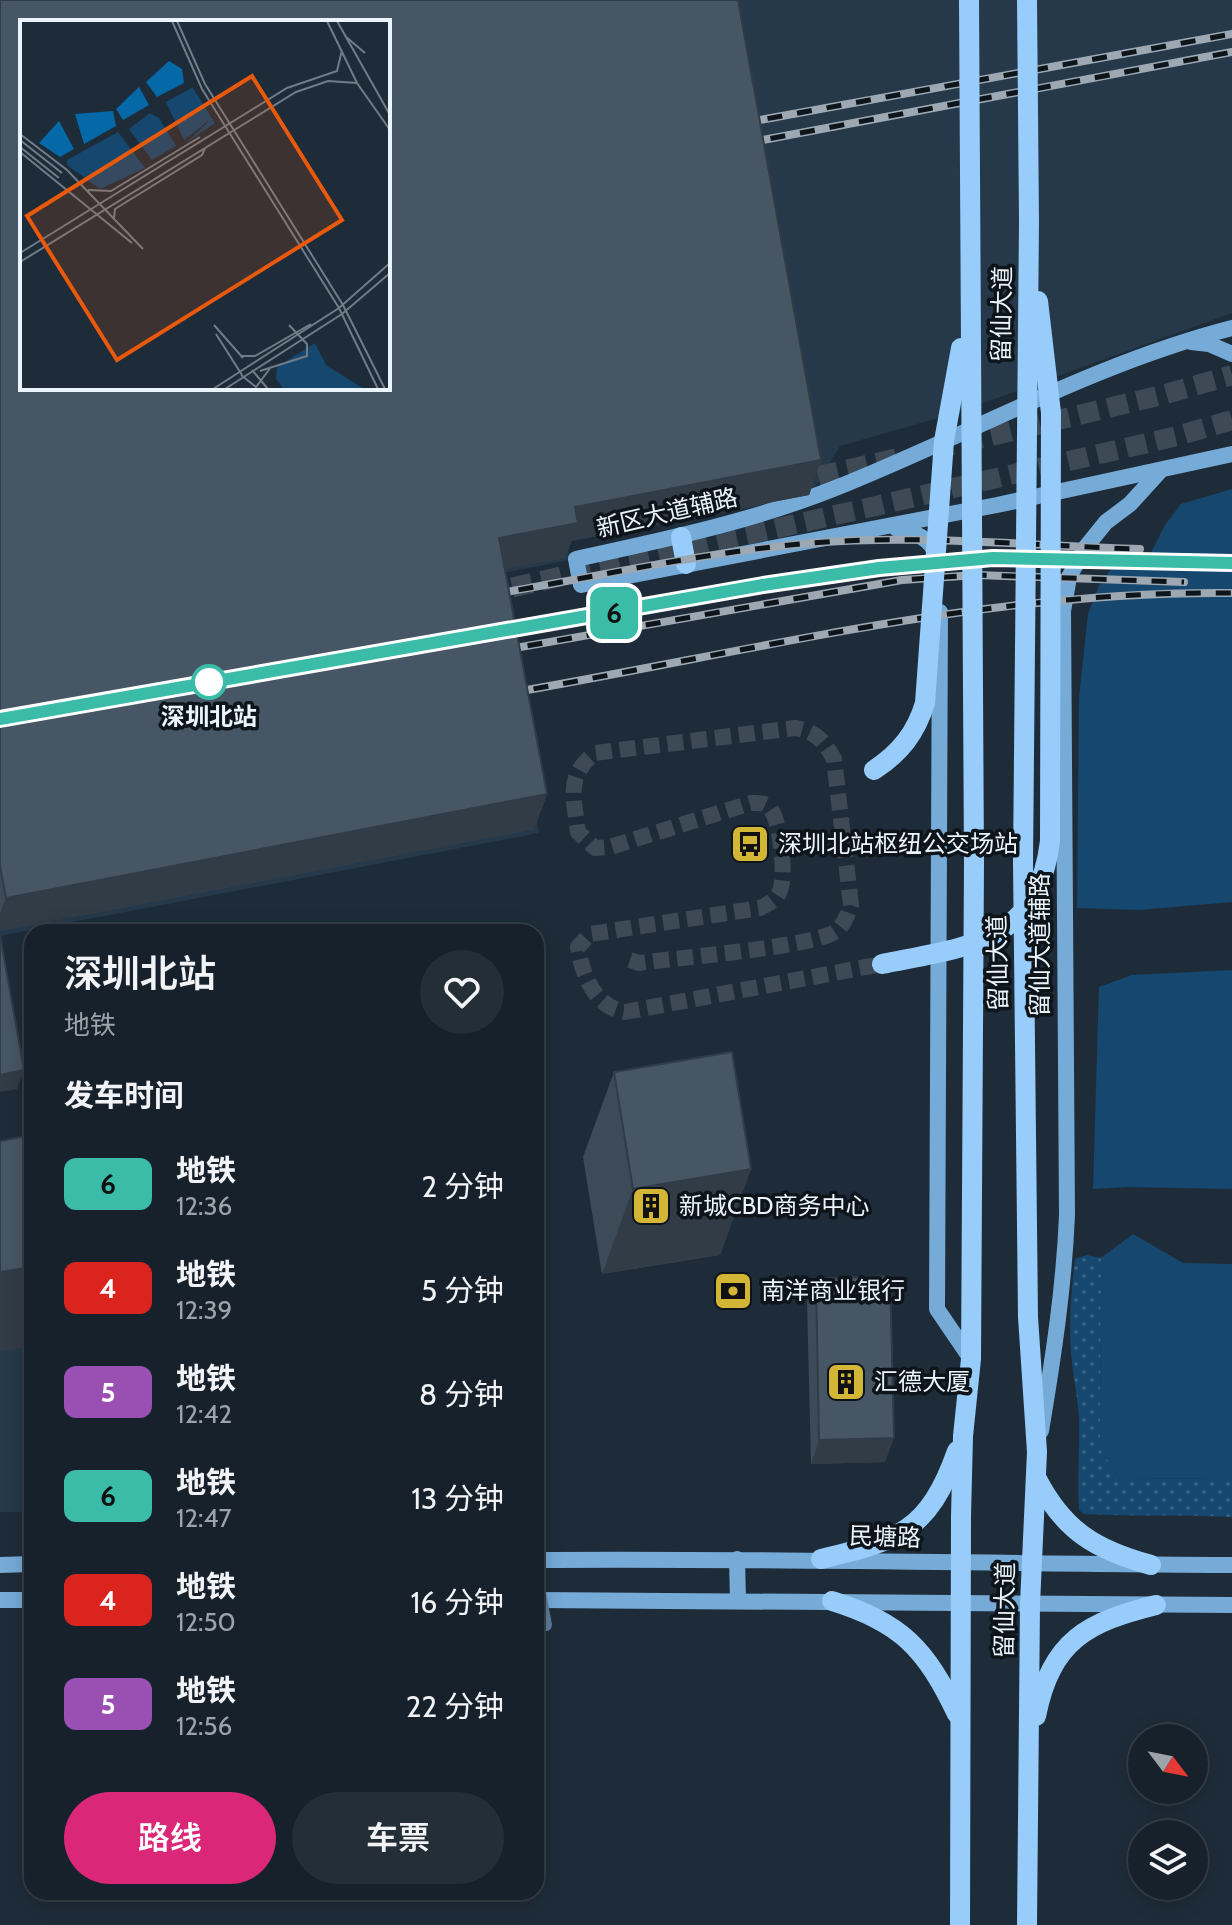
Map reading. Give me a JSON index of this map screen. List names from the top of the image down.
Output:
{
  "streets": {
    "main road": [
      "留仙大道",
      "新区大道辅路",
      "留仙大道辅路",
      "民塘路"
    ]
  },
  "crossings": [
    ["留仙大道", "留仙大道辅路"],
    ["留仙大道", "民塘路"],
    ["新区大道辅路", "留仙大道辅路"]
  ],
  "places": {
    "other": ["深圳北站"],
    "bus stop": ["深圳北站枢纽公交场站"],
    "building": ["新城CBD商务中心", "汇德大厦"],
    "bank": ["南洋商业银行"]
  },
  "lines": ["metro line 6"],
  "north": "bottom right",
  "page": {
    "on_map": "6",
    "heading": [
      ["深圳北站", "地铁"],
      "发车时间"
    ],
    "list": [
      {
        "mark": "6",
        "name": "地铁",
        "note": "12:36",
        "value": "2 分钟"
      },
      {
        "mark": "4",
        "name": "地铁",
        "note": "12:39",
        "value": "5 分钟"
      },
      {
        "mark": "5",
        "name": "地铁",
        "note": "12:42",
        "value": "8 分钟"
      },
      {
        "mark": "6",
        "name": "地铁",
        "note": "12:47",
        "value": "13 分钟"
      },
      {
        "mark": "4",
        "name": "地铁",
        "note": "12:50",
        "value": "16 分钟"
      },
      {
        "mark": "5",
        "name": "地铁",
        "note": "12:56",
        "value": "22 分钟"
      }
    ],
    "buttons": ["路线", "车票"]
  }
}
